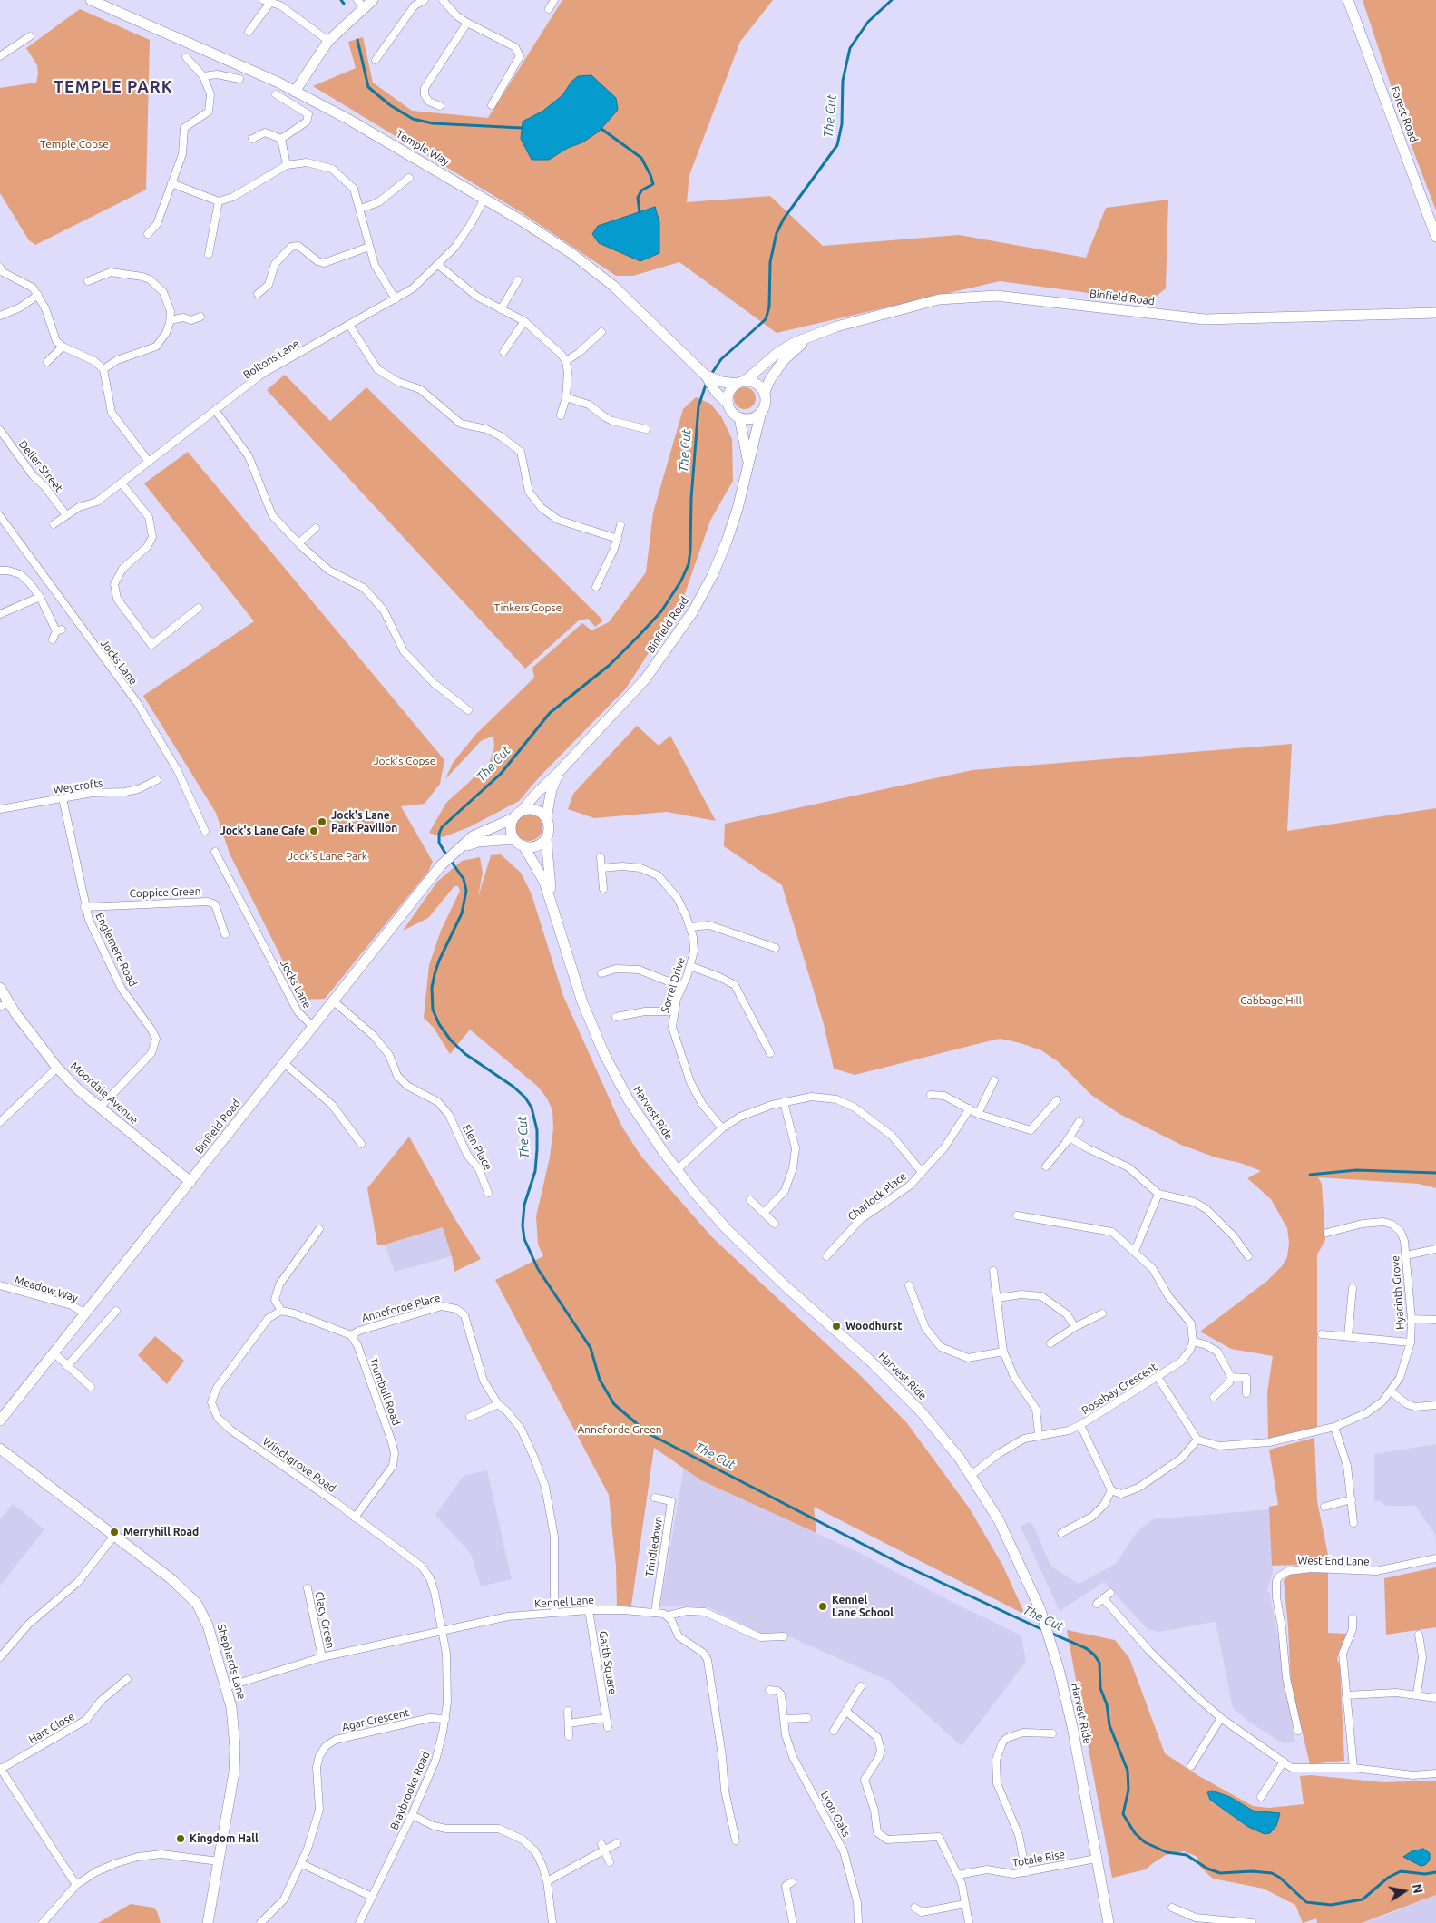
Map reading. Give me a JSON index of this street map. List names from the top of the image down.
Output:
{
  "streets": {
    "street": [
      "Forest Road",
      "Temple Way",
      "Binfield Road",
      "Boltons Lane",
      "Deller Street",
      "Jocks Lane",
      "Weycrofts",
      "Coppice Green",
      "Englemere Road",
      "Sorrel Drive",
      "Moordale Avenue",
      "Harvest Ride",
      "Elen Place",
      "Charlock Place",
      "Meadow Way",
      "Hyacinth Grove",
      "Anneforde Place",
      "Rosebay Crescent",
      "Trumbull Road",
      "Winchgrove Road",
      "Trindledown",
      "West End Lane",
      "Kennel Lane",
      "Clacy Green",
      "Shepherds Lane",
      "Garth Square",
      "Agar Crescent",
      "Hart Close",
      "Braybrooke Road",
      "Lyon Oaks",
      "Totale Rise"
    ]
  },
  "crossings": [
    ["Temple Way", "Binfield Road"],
    ["Temple Way", "Boltons Lane"],
    ["Binfield Road", "Jocks Lane"],
    ["Binfield Road", "Moordale Avenue"],
    ["Binfield Road", "Harvest Ride"],
    ["Binfield Road", "Elen Place"],
    ["Binfield Road", "Meadow Way"],
    ["Boltons Lane", "Deller Street"],
    ["Weycrofts", "Englemere Road"],
    ["Coppice Green", "Englemere Road"],
    ["Englemere Road", "Moordale Avenue"],
    ["Harvest Ride", "Rosebay Crescent"],
    ["Harvest Ride", "Totale Rise"],
    ["Anneforde Place", "Trumbull Road"],
    ["Anneforde Place", "Kennel Lane"],
    ["Trumbull Road", "Winchgrove Road"],
    ["Winchgrove Road", "Kennel Lane"],
    ["Winchgrove Road", "Braybrooke Road"],
    ["Trindledown", "Kennel Lane"],
    ["Kennel Lane", "Clacy Green"],
    ["Kennel Lane", "Shepherds Lane"],
    ["Kennel Lane", "Garth Square"],
    ["Kennel Lane", "Braybrooke Road"],
    ["Agar Crescent", "Braybrooke Road"]
  ],
  "districts": ["TEMPLE PARK"],
  "water": ["The Cut"],
  "parks": [
    "Temple Copse",
    "Tinkers Copse",
    "Jock's Copse",
    "Jock's Lane Park",
    "Cabbage Hill",
    "Anneforde Green"
  ],
  "places": [
    "Jock's Lane Park Pavilion",
    "Jock's Lane Cafe",
    "Woodhurst",
    "Merryhill Road",
    "Kennel Lane School",
    "Kingdom Hall"
  ],
  "north": "right"
}
